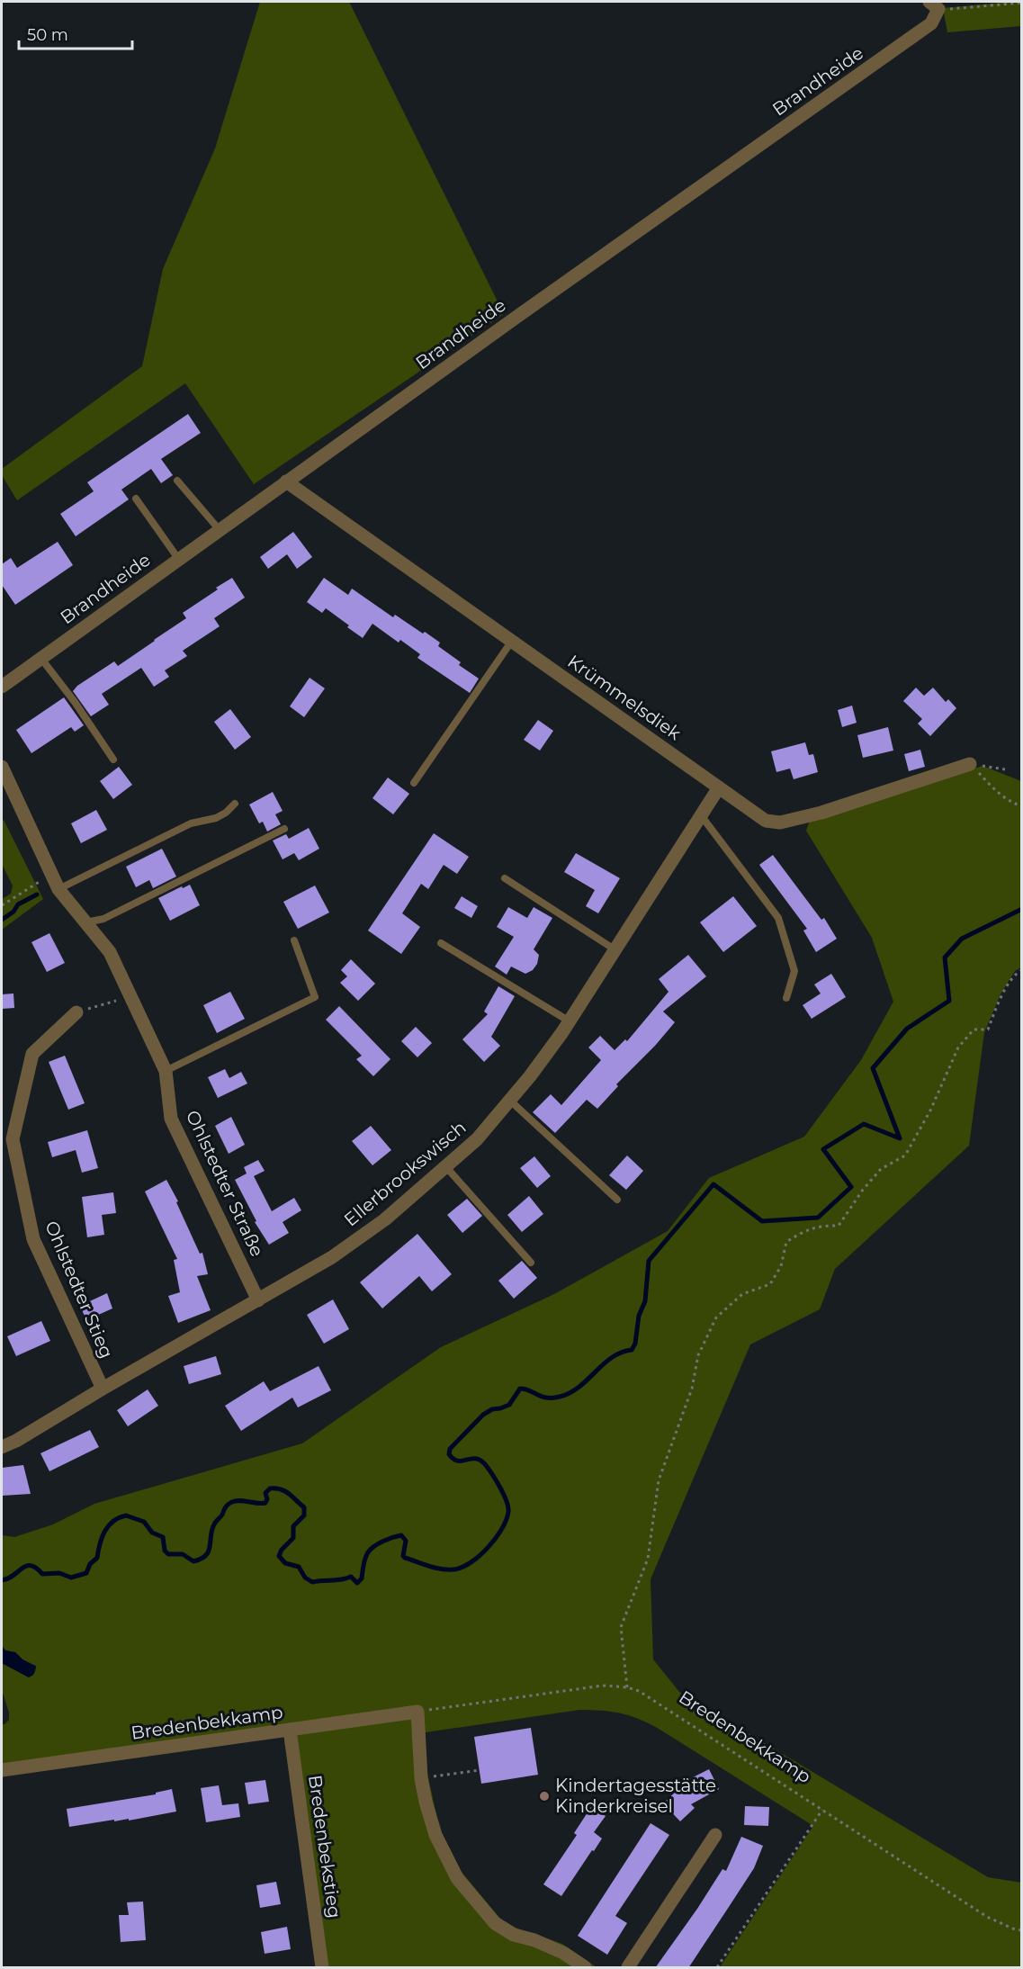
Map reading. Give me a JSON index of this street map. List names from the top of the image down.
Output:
{
  "streets": {
    "street": [
      "Brandheide",
      "Krümmelsdiek",
      "Ellerbrookswisch",
      "Ohlstedter Straße",
      "Ohlstedter Stieg",
      "Bredenbekkamp",
      "Bredenbekstieg"
    ]
  },
  "crossings": [
    ["Brandheide", "Krümmelsdiek"],
    ["Krümmelsdiek", "Ellerbrookswisch"],
    ["Ellerbrookswisch", "Ohlstedter Straße"],
    ["Ellerbrookswisch", "Ohlstedter Stieg"],
    ["Bredenbekkamp", "Bredenbekstieg"]
  ],
  "places": ["Kindertagesstätte Kinderkreisel"],
  "scale_bar": "50 m"
}
